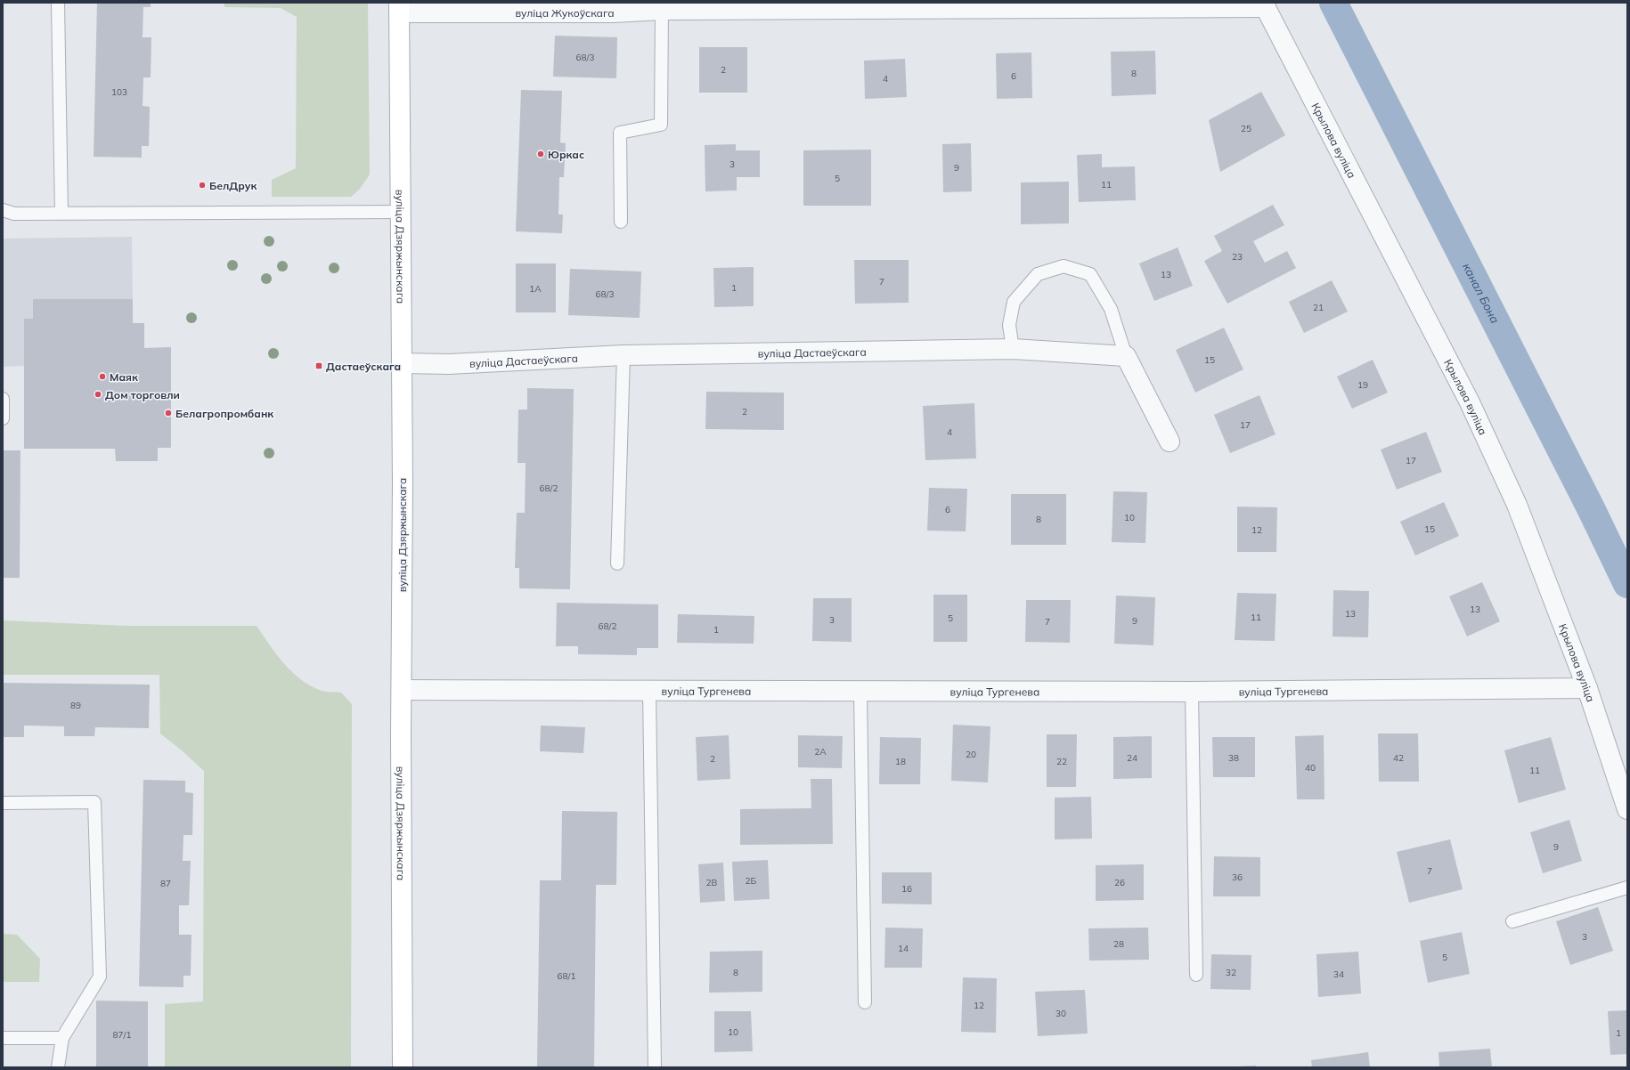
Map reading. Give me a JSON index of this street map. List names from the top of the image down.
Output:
{
  "streets": {
    "main road": ["вуліца Дзяржынскага"],
    "street": [
      "вуліца Жукоўскага",
      "Крылова вуліца",
      "вуліца Дастаеўскага",
      "вуліца Тургенева"
    ]
  },
  "crossings": [
    ["вуліца Жукоўскага", "Крылова вуліца"],
    ["вуліца Жукоўскага", "вуліца Дзяржынскага"],
    ["Крылова вуліца", "вуліца Тургенева"],
    ["вуліца Дзяржынскага", "вуліца Дастаеўскага"],
    ["вуліца Дзяржынскага", "вуліца Тургенева"]
  ],
  "water": ["канал Бона"],
  "places": {
    "other": [
      "Юркас",
      "БелДрук",
      "Маяк",
      "Дом торговли",
      "Белагропромбанк"
    ],
    "transit": ["Дастаеўскага"]
  },
  "house_numbers": [
    "68/3",
    "2",
    "8",
    "6",
    "4",
    "103",
    "25",
    "3",
    "9",
    "5",
    "11",
    "23",
    "13",
    "7",
    "1",
    "1А",
    "68/3",
    "21",
    "15",
    "19",
    "2",
    "17",
    "4",
    "17",
    "68/2",
    "6",
    "10",
    "8",
    "15",
    "12",
    "13",
    "13",
    "11",
    "5",
    "3",
    "9",
    "7",
    "68/2",
    "1",
    "89",
    "2А",
    "20",
    "24",
    "38",
    "42",
    "2",
    "18",
    "22",
    "40",
    "11",
    "9",
    "7",
    "36",
    "2Б",
    "2В",
    "26",
    "87",
    "16",
    "3",
    "28",
    "14",
    "5",
    "8",
    "32",
    "34",
    "68/1",
    "12",
    "30",
    "10",
    "1",
    "87/1"
  ]
}
